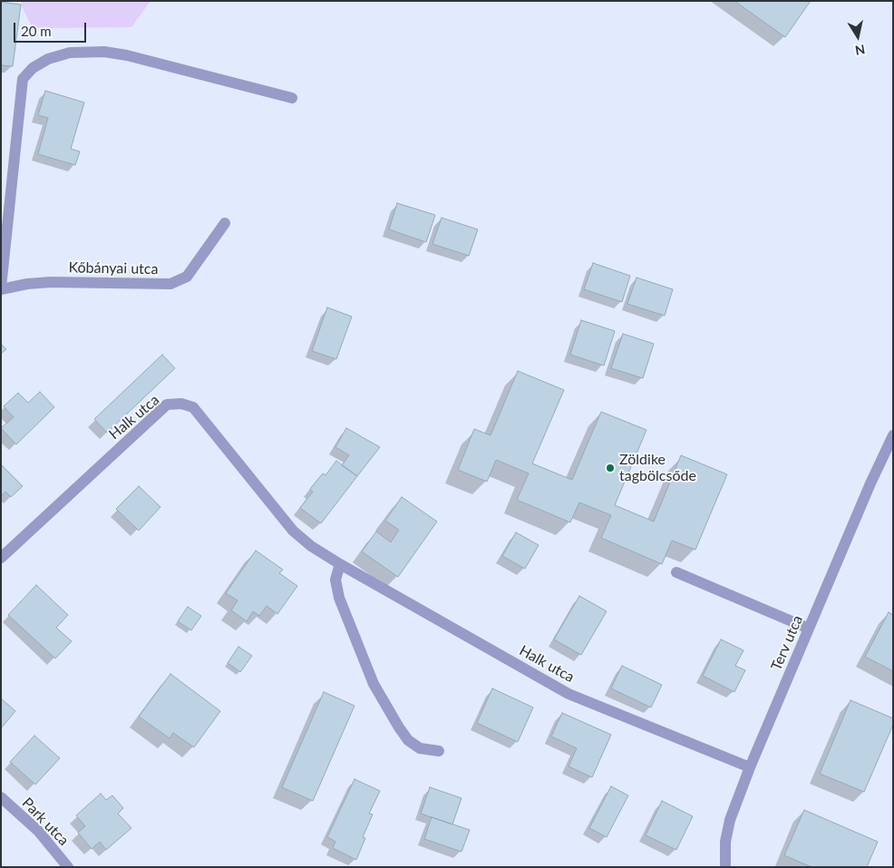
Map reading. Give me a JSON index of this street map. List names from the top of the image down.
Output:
{
  "streets": {
    "street": [
      "Kőbányai utca",
      "Halk utca",
      "Terv utca",
      "Park utca"
    ]
  },
  "crossings": [
    ["Halk utca", "Terv utca"]
  ],
  "places": ["Zöldike tagbölcsőde"],
  "scale_bar": "20 m",
  "north": "bottom"
}
